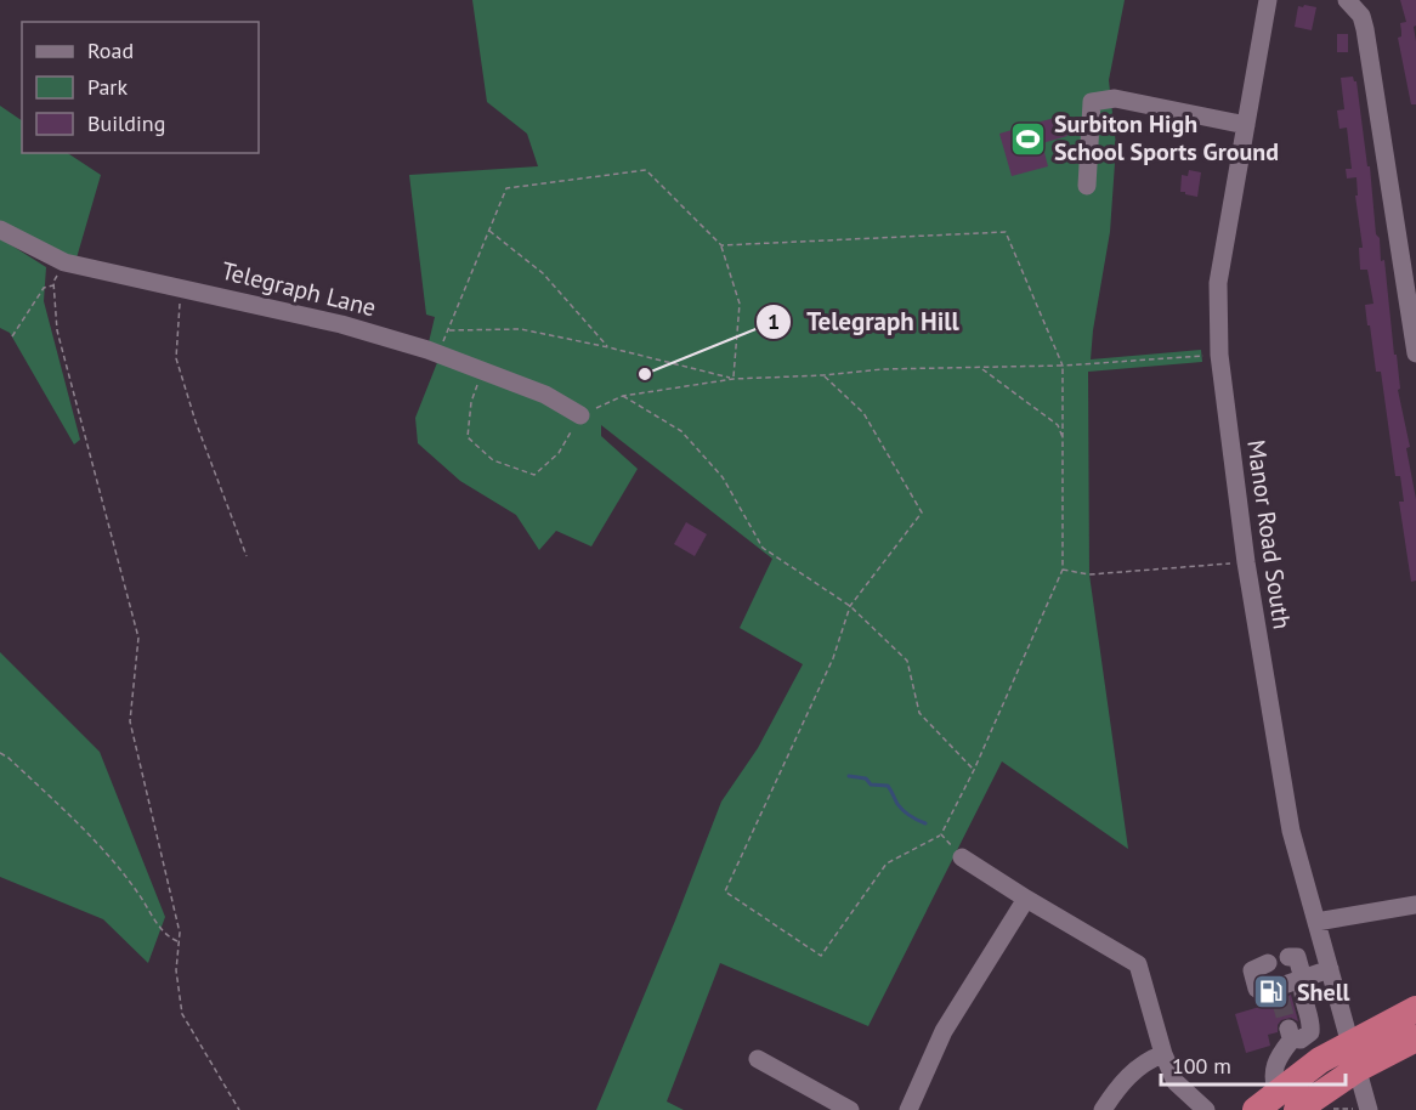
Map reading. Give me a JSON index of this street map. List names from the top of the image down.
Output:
{
  "streets": {
    "street": ["Telegraph Lane", "Manor Road South"]
  },
  "places": {
    "sports": ["Surbiton High School Sports Ground"],
    "other": ["Telegraph Hill"],
    "fuel station": ["Shell"]
  },
  "legend": ["Road", "Park", "Building"],
  "scale_bar": "100 m"
}
